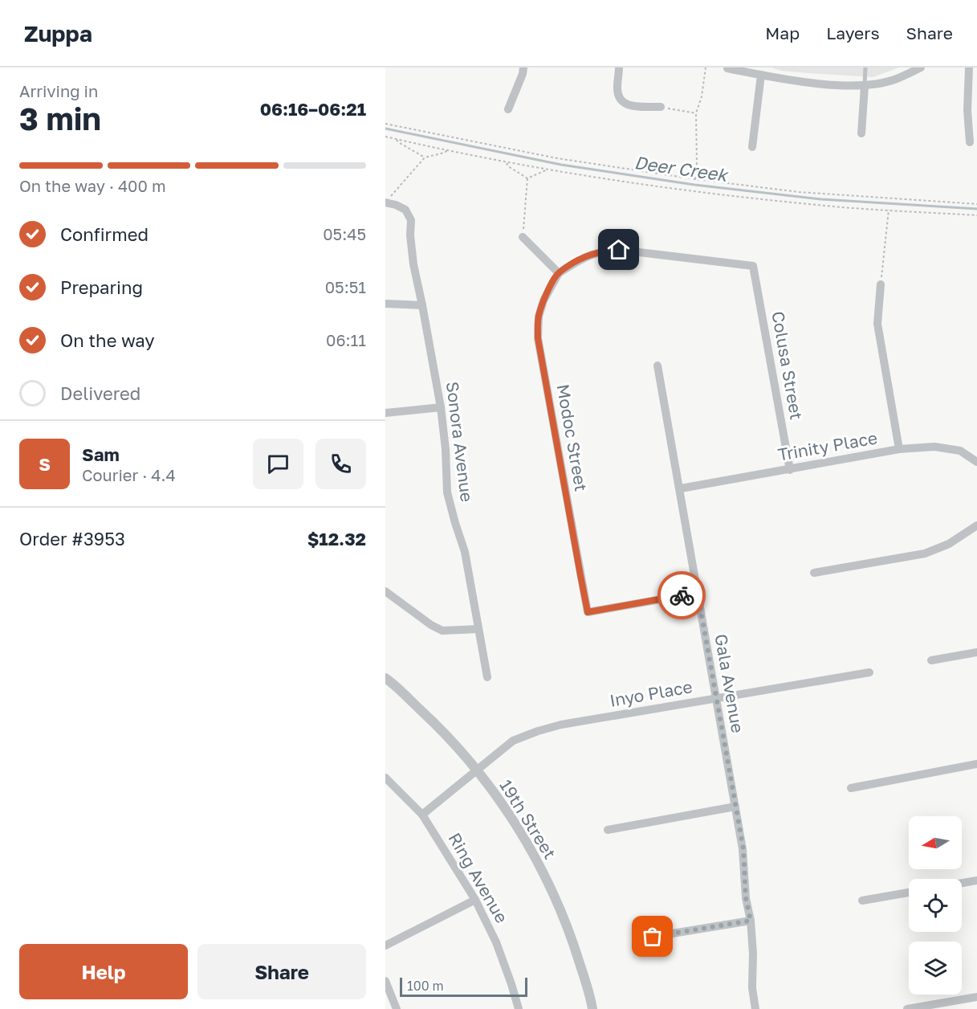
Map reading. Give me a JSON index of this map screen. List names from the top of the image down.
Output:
{
  "streets": {
    "street": [
      "Colusa Street",
      "Modoc Street",
      "Sonora Avenue",
      "Trinity Place",
      "Gala Avenue",
      "Inyo Place",
      "19th Street",
      "Ring Avenue"
    ]
  },
  "crossings": [
    ["Colusa Street", "Modoc Street"],
    ["Colusa Street", "Trinity Place"],
    ["Modoc Street", "Gala Avenue"],
    ["Trinity Place", "Gala Avenue"],
    ["Gala Avenue", "Inyo Place"],
    ["Inyo Place", "19th Street"],
    ["Inyo Place", "Ring Avenue"]
  ],
  "water": ["Deer Creek"],
  "scale_bar": "100 m",
  "north": "left",
  "page": {
    "header": "Zuppa",
    "nav": ["Map", "Layers", "Share"],
    "heading": ["3 min", "Arriving in", "06:16–06:21"],
    "panel": [
      "Sam",
      "Courier · 4.4",
      "Order #3953",
      "$12.32"
    ],
    "bar": "On the way · 400 m",
    "list": [
      ["Confirmed", "05:45"],
      ["Preparing", "05:51"],
      ["On the way", "06:11"],
      "Delivered"
    ],
    "round": "S",
    "buttons": ["Help", "Share"],
    "scale": "100 m"
  }
}
